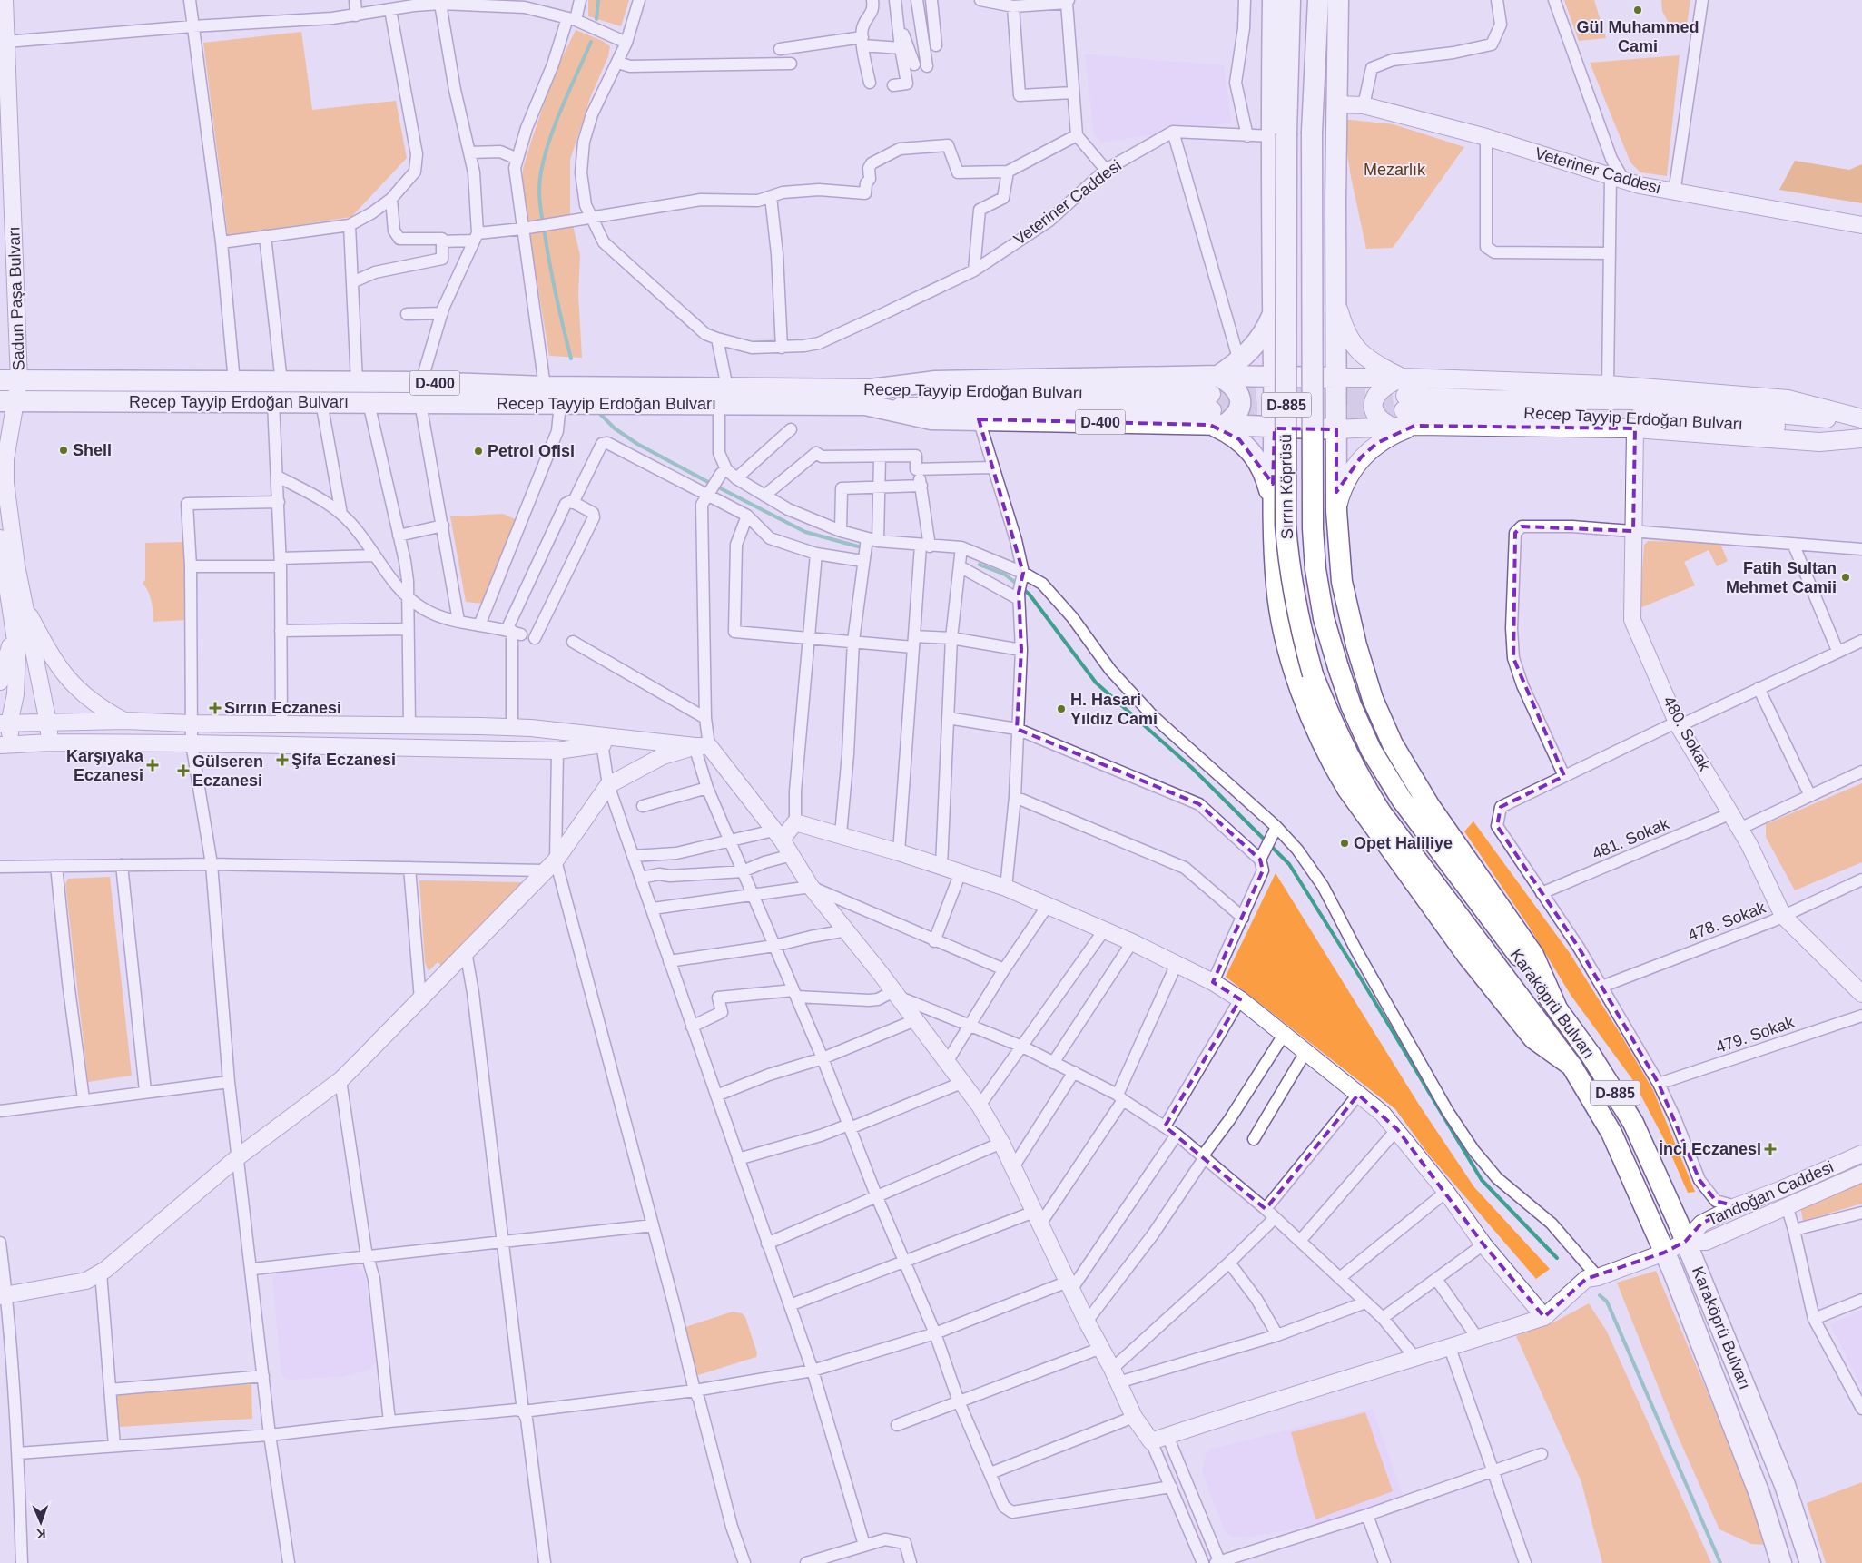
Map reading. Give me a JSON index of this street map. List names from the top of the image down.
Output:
{
  "streets": {
    "highway": [
      "D-400",
      "Recep Tayyip Erdoğan Bulvarı",
      "D-885",
      "Sırrın Köprüsü",
      "Karaköprü Bulvarı"
    ],
    "street": [
      "Veteriner Caddesi",
      "Sadun Paşa Bulvarı",
      "480. Sokak",
      "481. Sokak",
      "478. Sokak",
      "479. Sokak",
      "Tandoğan Caddesi"
    ]
  },
  "crossings": [
    ["Sadun Paşa Bulvarı", "Recep Tayyip Erdoğan Bulvarı"],
    ["D-400", "Recep Tayyip Erdoğan Bulvarı"],
    ["D-885", "Sırrın Köprüsü"],
    ["Sırrın Köprüsü", "Karaköprü Bulvarı"],
    ["480. Sokak", "481. Sokak"],
    ["480. Sokak", "478. Sokak"],
    ["Karaköprü Bulvarı", "Tandoğan Caddesi"]
  ],
  "parks": ["Mezarlık"],
  "places": {
    "other": [
      "Gül Muhammed Cami",
      "Shell",
      "Petrol Ofisi",
      "Fatih Sultan Mehmet Camii",
      "H. Hasari Yıldız Cami",
      "Opet Haliliye"
    ],
    "health": [
      "Sırrın Eczanesi",
      "Şifa Eczanesi",
      "Karşıyaka Eczanesi",
      "Gülseren Eczanesi",
      "İnci Eczanesi"
    ]
  },
  "north": "bottom"
}
